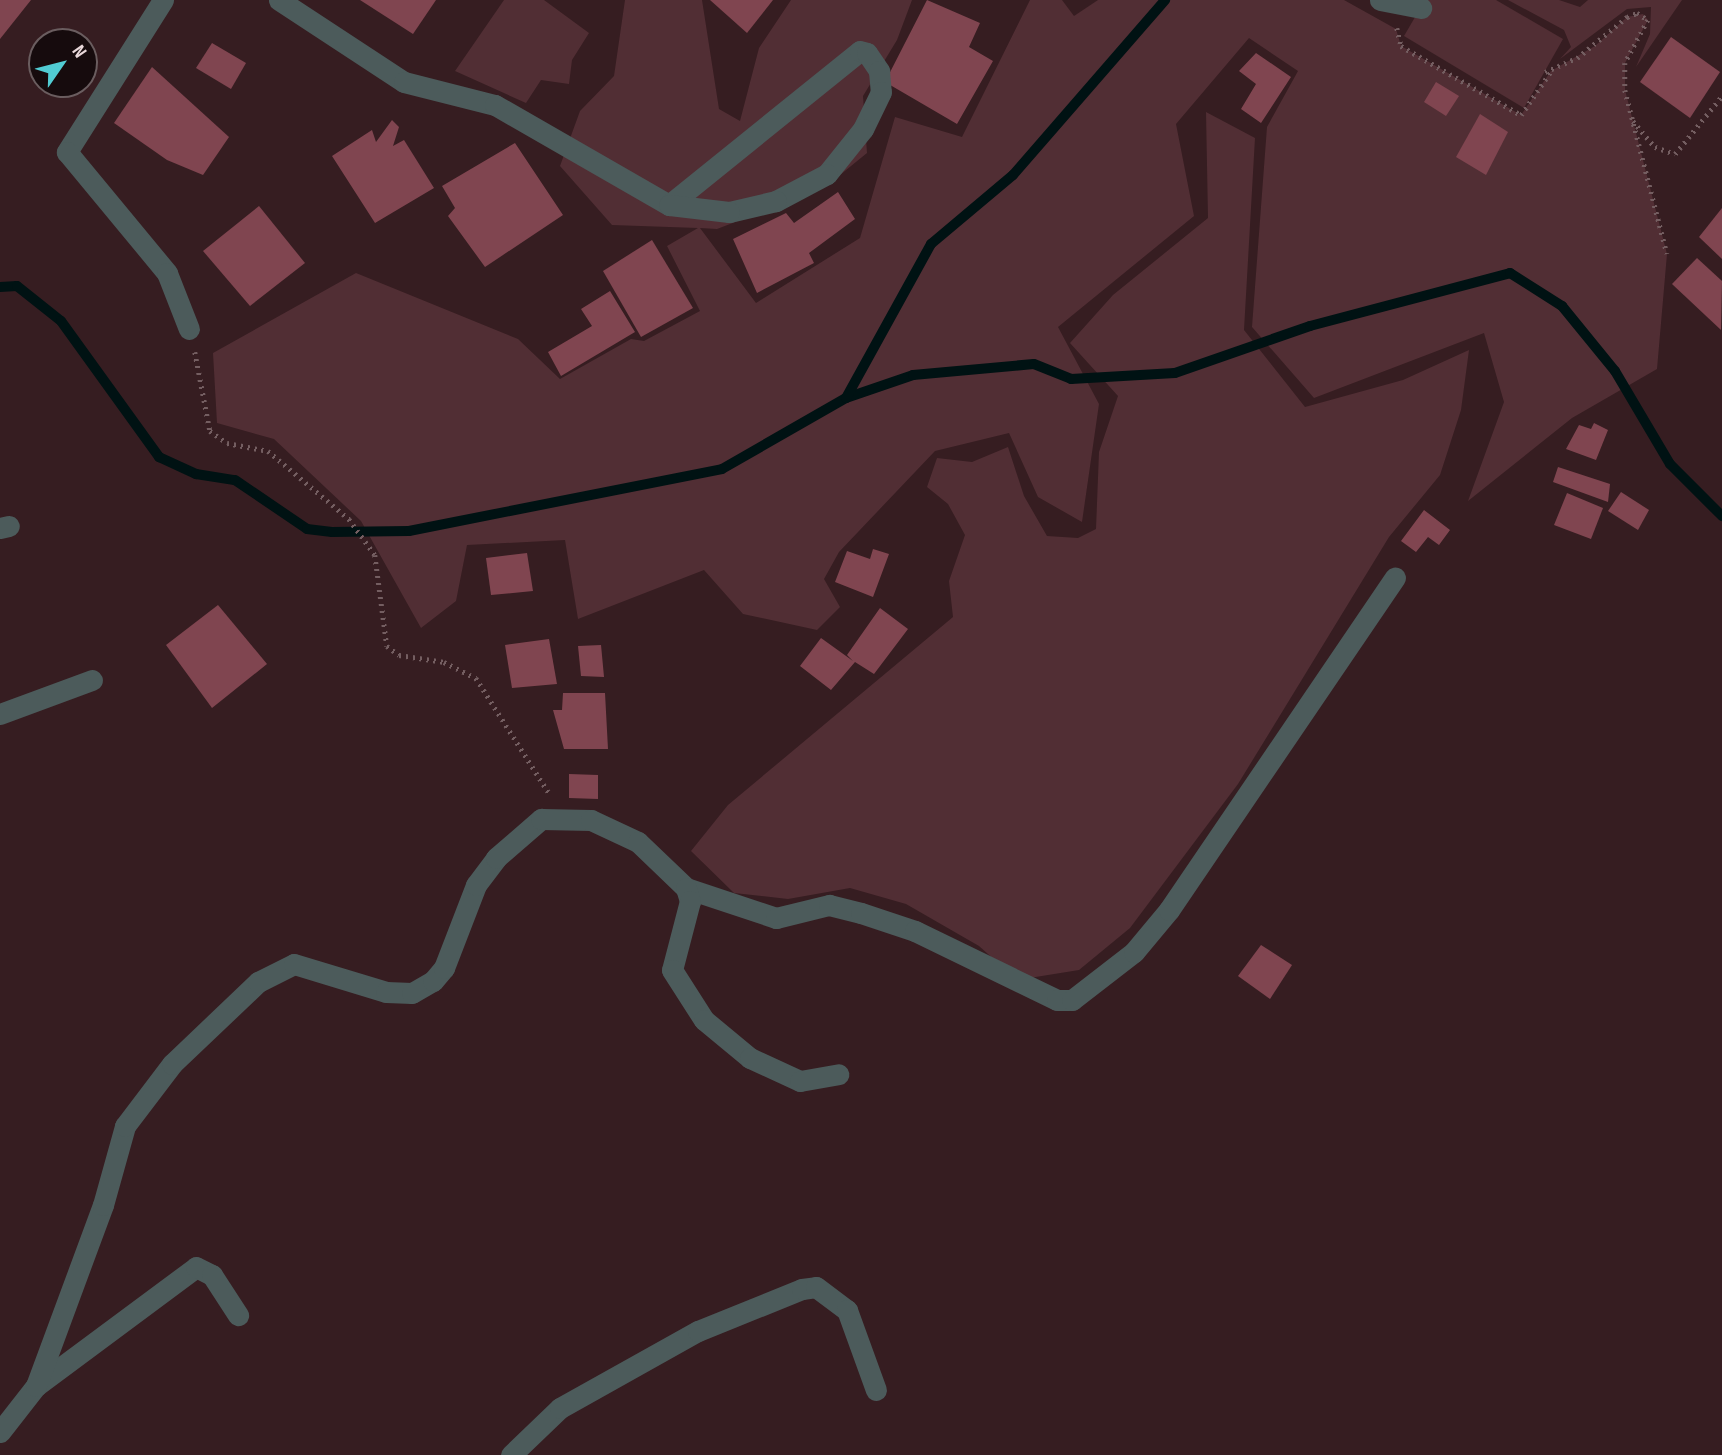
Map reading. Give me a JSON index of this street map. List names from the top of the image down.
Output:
{
  "north": "top right"
}
